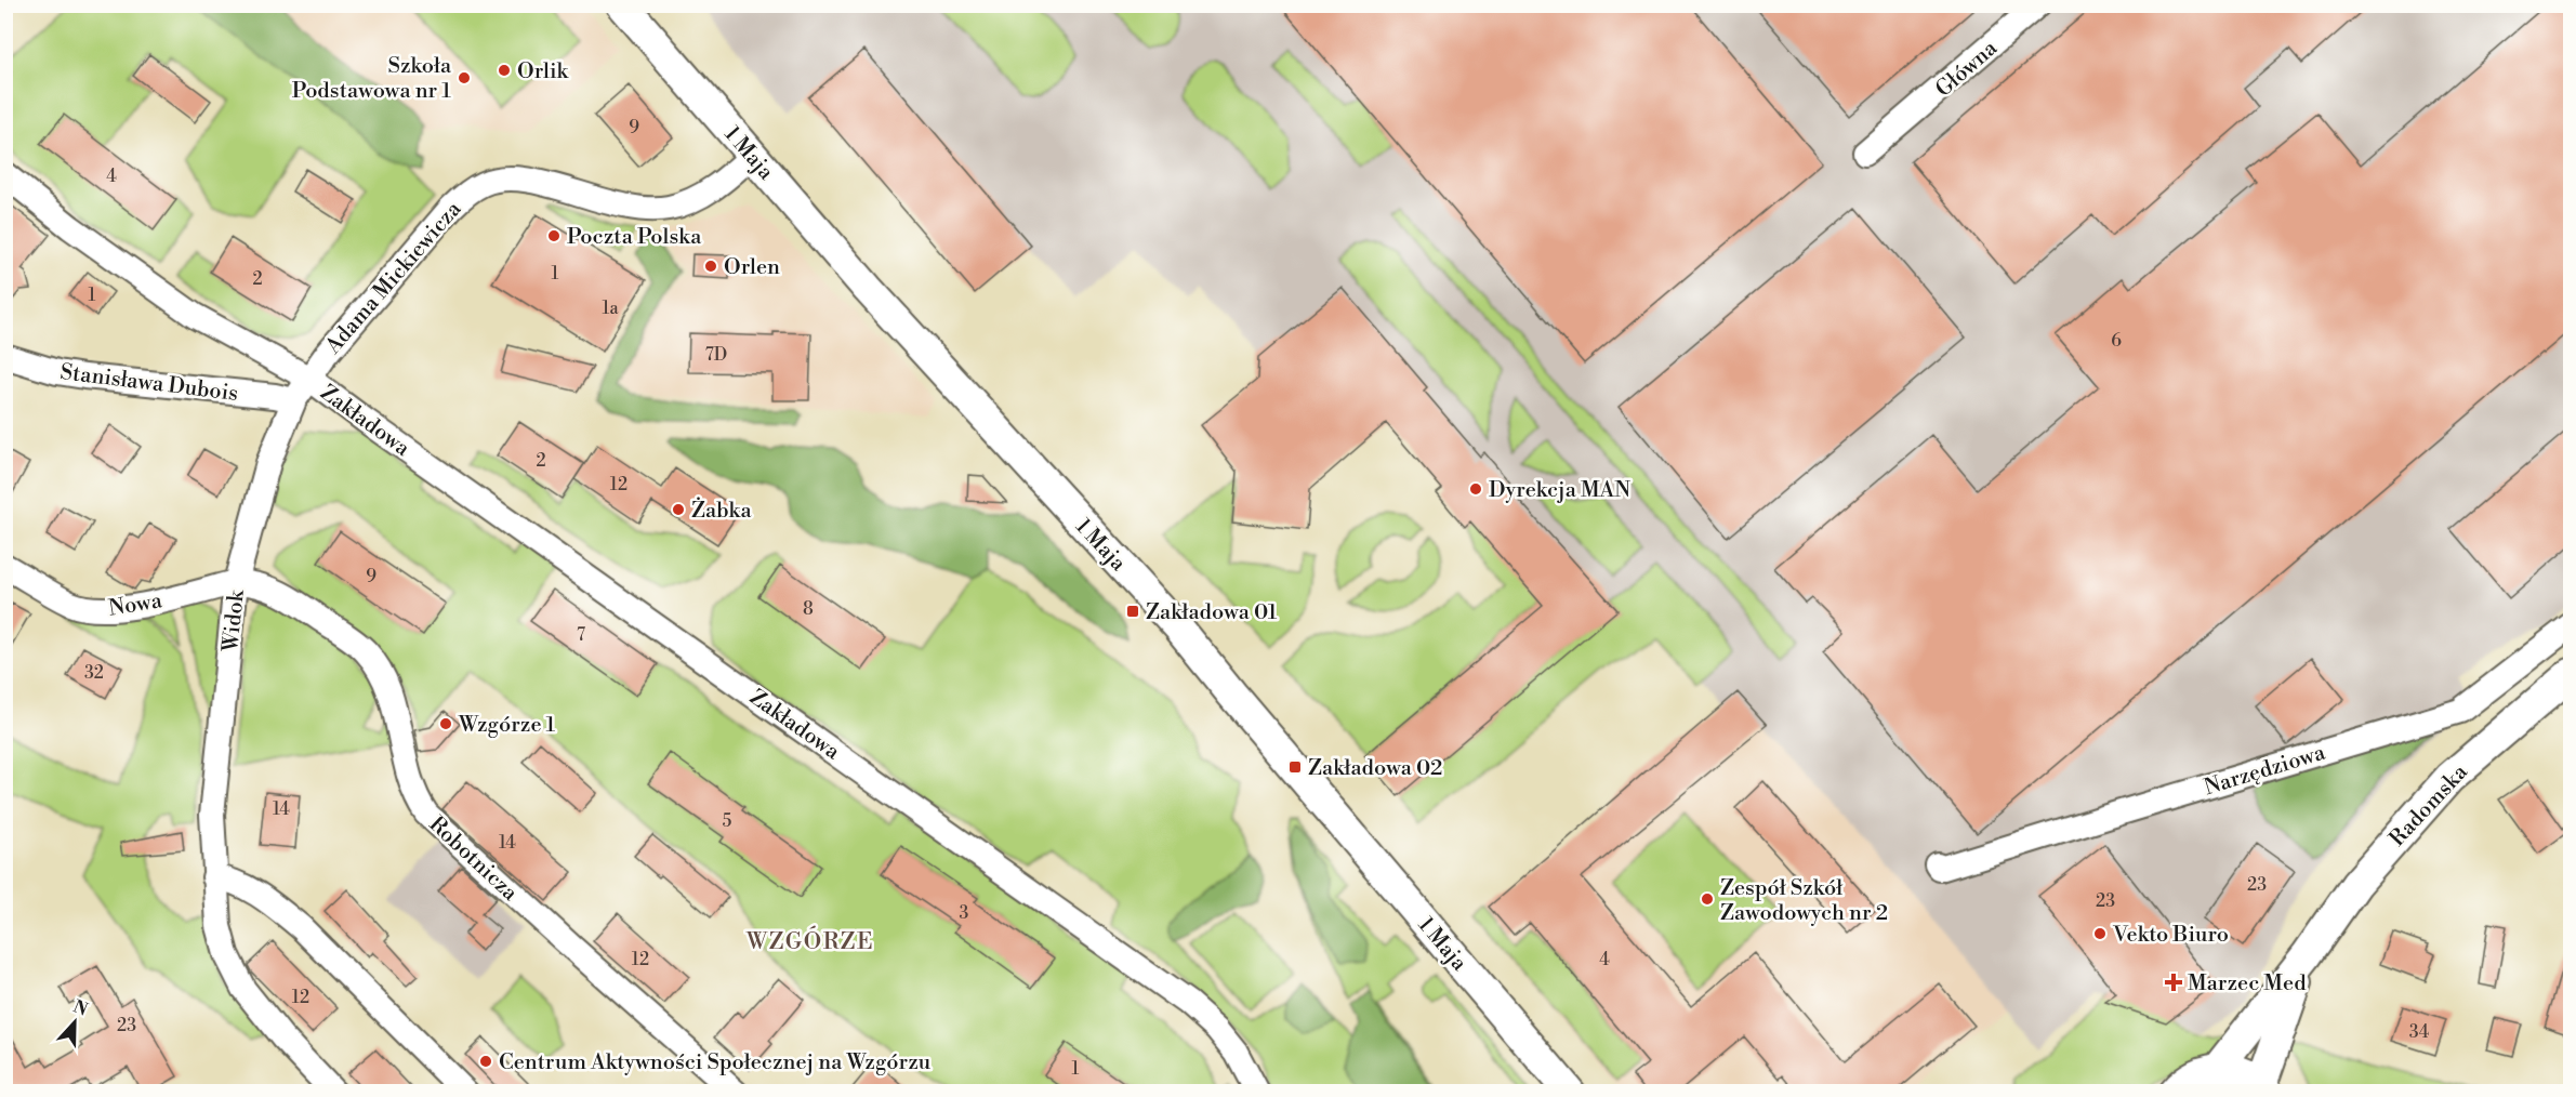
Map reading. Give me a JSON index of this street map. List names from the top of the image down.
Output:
{
  "streets": {
    "street": [
      "Główna",
      "1 Maja",
      "Adama Mickiewicza",
      "Stanisława Dubois",
      "Zakładowa",
      "Nowa",
      "Widok",
      "Narzędziowa",
      "Radomska",
      "Robotnicza"
    ]
  },
  "crossings": [
    ["1 Maja", "Adama Mickiewicza"],
    ["Adama Mickiewicza", "Zakładowa"],
    ["Adama Mickiewicza", "Widok"],
    ["Stanisława Dubois", "Widok"],
    ["Zakładowa", "Widok"],
    ["Nowa", "Widok"],
    ["Nowa", "Robotnicza"],
    ["Widok", "Robotnicza"]
  ],
  "districts": ["WZGÓRZE"],
  "places": {
    "other": [
      "Orlik",
      "Szkoła Podstawowa nr 1",
      "Poczta Polska",
      "Orlen",
      "Dyrekcja MAN",
      "Żabka",
      "Wzgórze 1",
      "Zespół Szkół Zawodowych nr 2",
      "Vekto Biuro",
      "Centrum Aktywności Społecznej na Wzgórzu"
    ],
    "transit": ["Zakładowa 01", "Zakładowa 02"],
    "health": ["Marzec Med"]
  },
  "house_numbers": [
    "9",
    "4",
    "1",
    "2",
    "1",
    "1a",
    "6",
    "7D",
    "2",
    "12",
    "9",
    "8",
    "7",
    "32",
    "14",
    "5",
    "14",
    "23",
    "23",
    "3",
    "12",
    "4",
    "12",
    "23",
    "34",
    "1"
  ],
  "north": "top"
}
